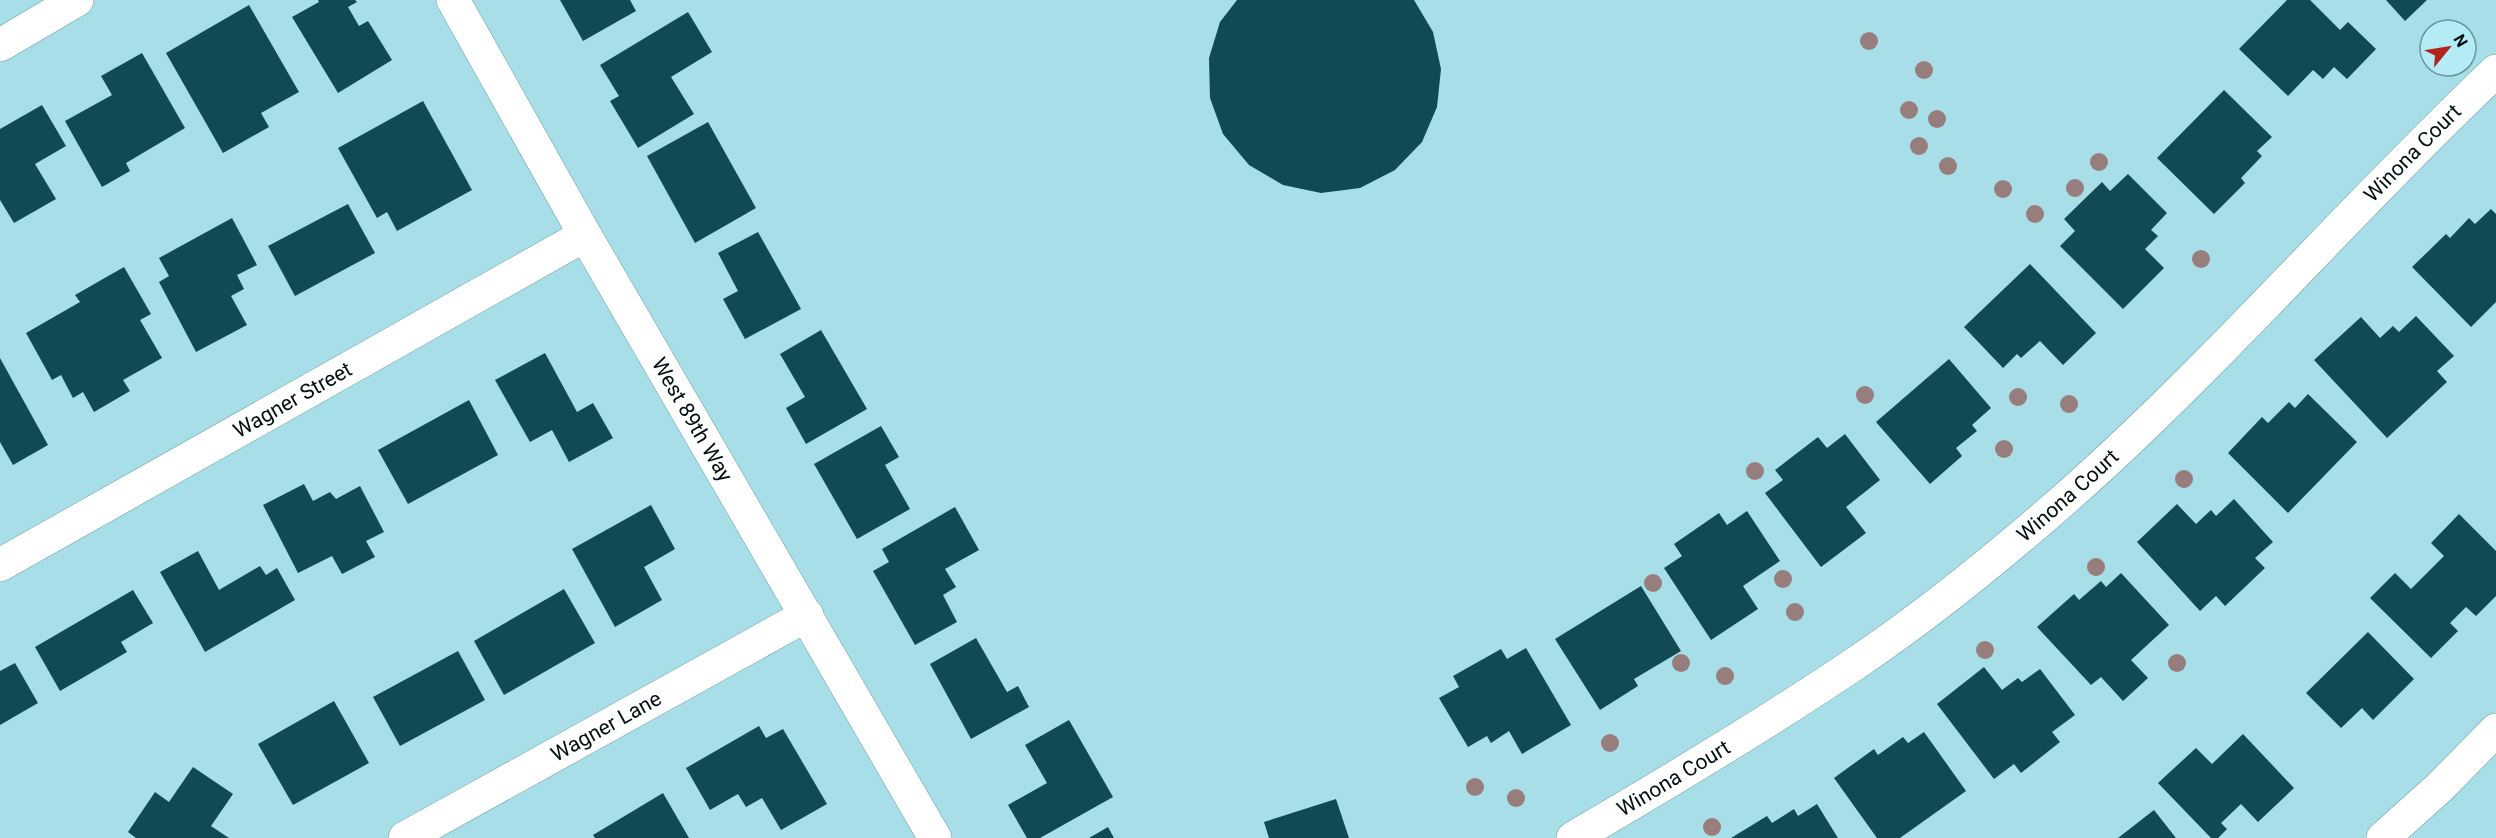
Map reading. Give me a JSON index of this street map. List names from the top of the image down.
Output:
{
  "streets": {
    "street": [
      "Winona Court",
      "Wagner Street",
      "West 89th Way",
      "Wagner Lane"
    ]
  },
  "crossings": [
    ["Wagner Street", "West 89th Way"],
    ["West 89th Way", "Wagner Lane"]
  ],
  "north": "top right"
}
